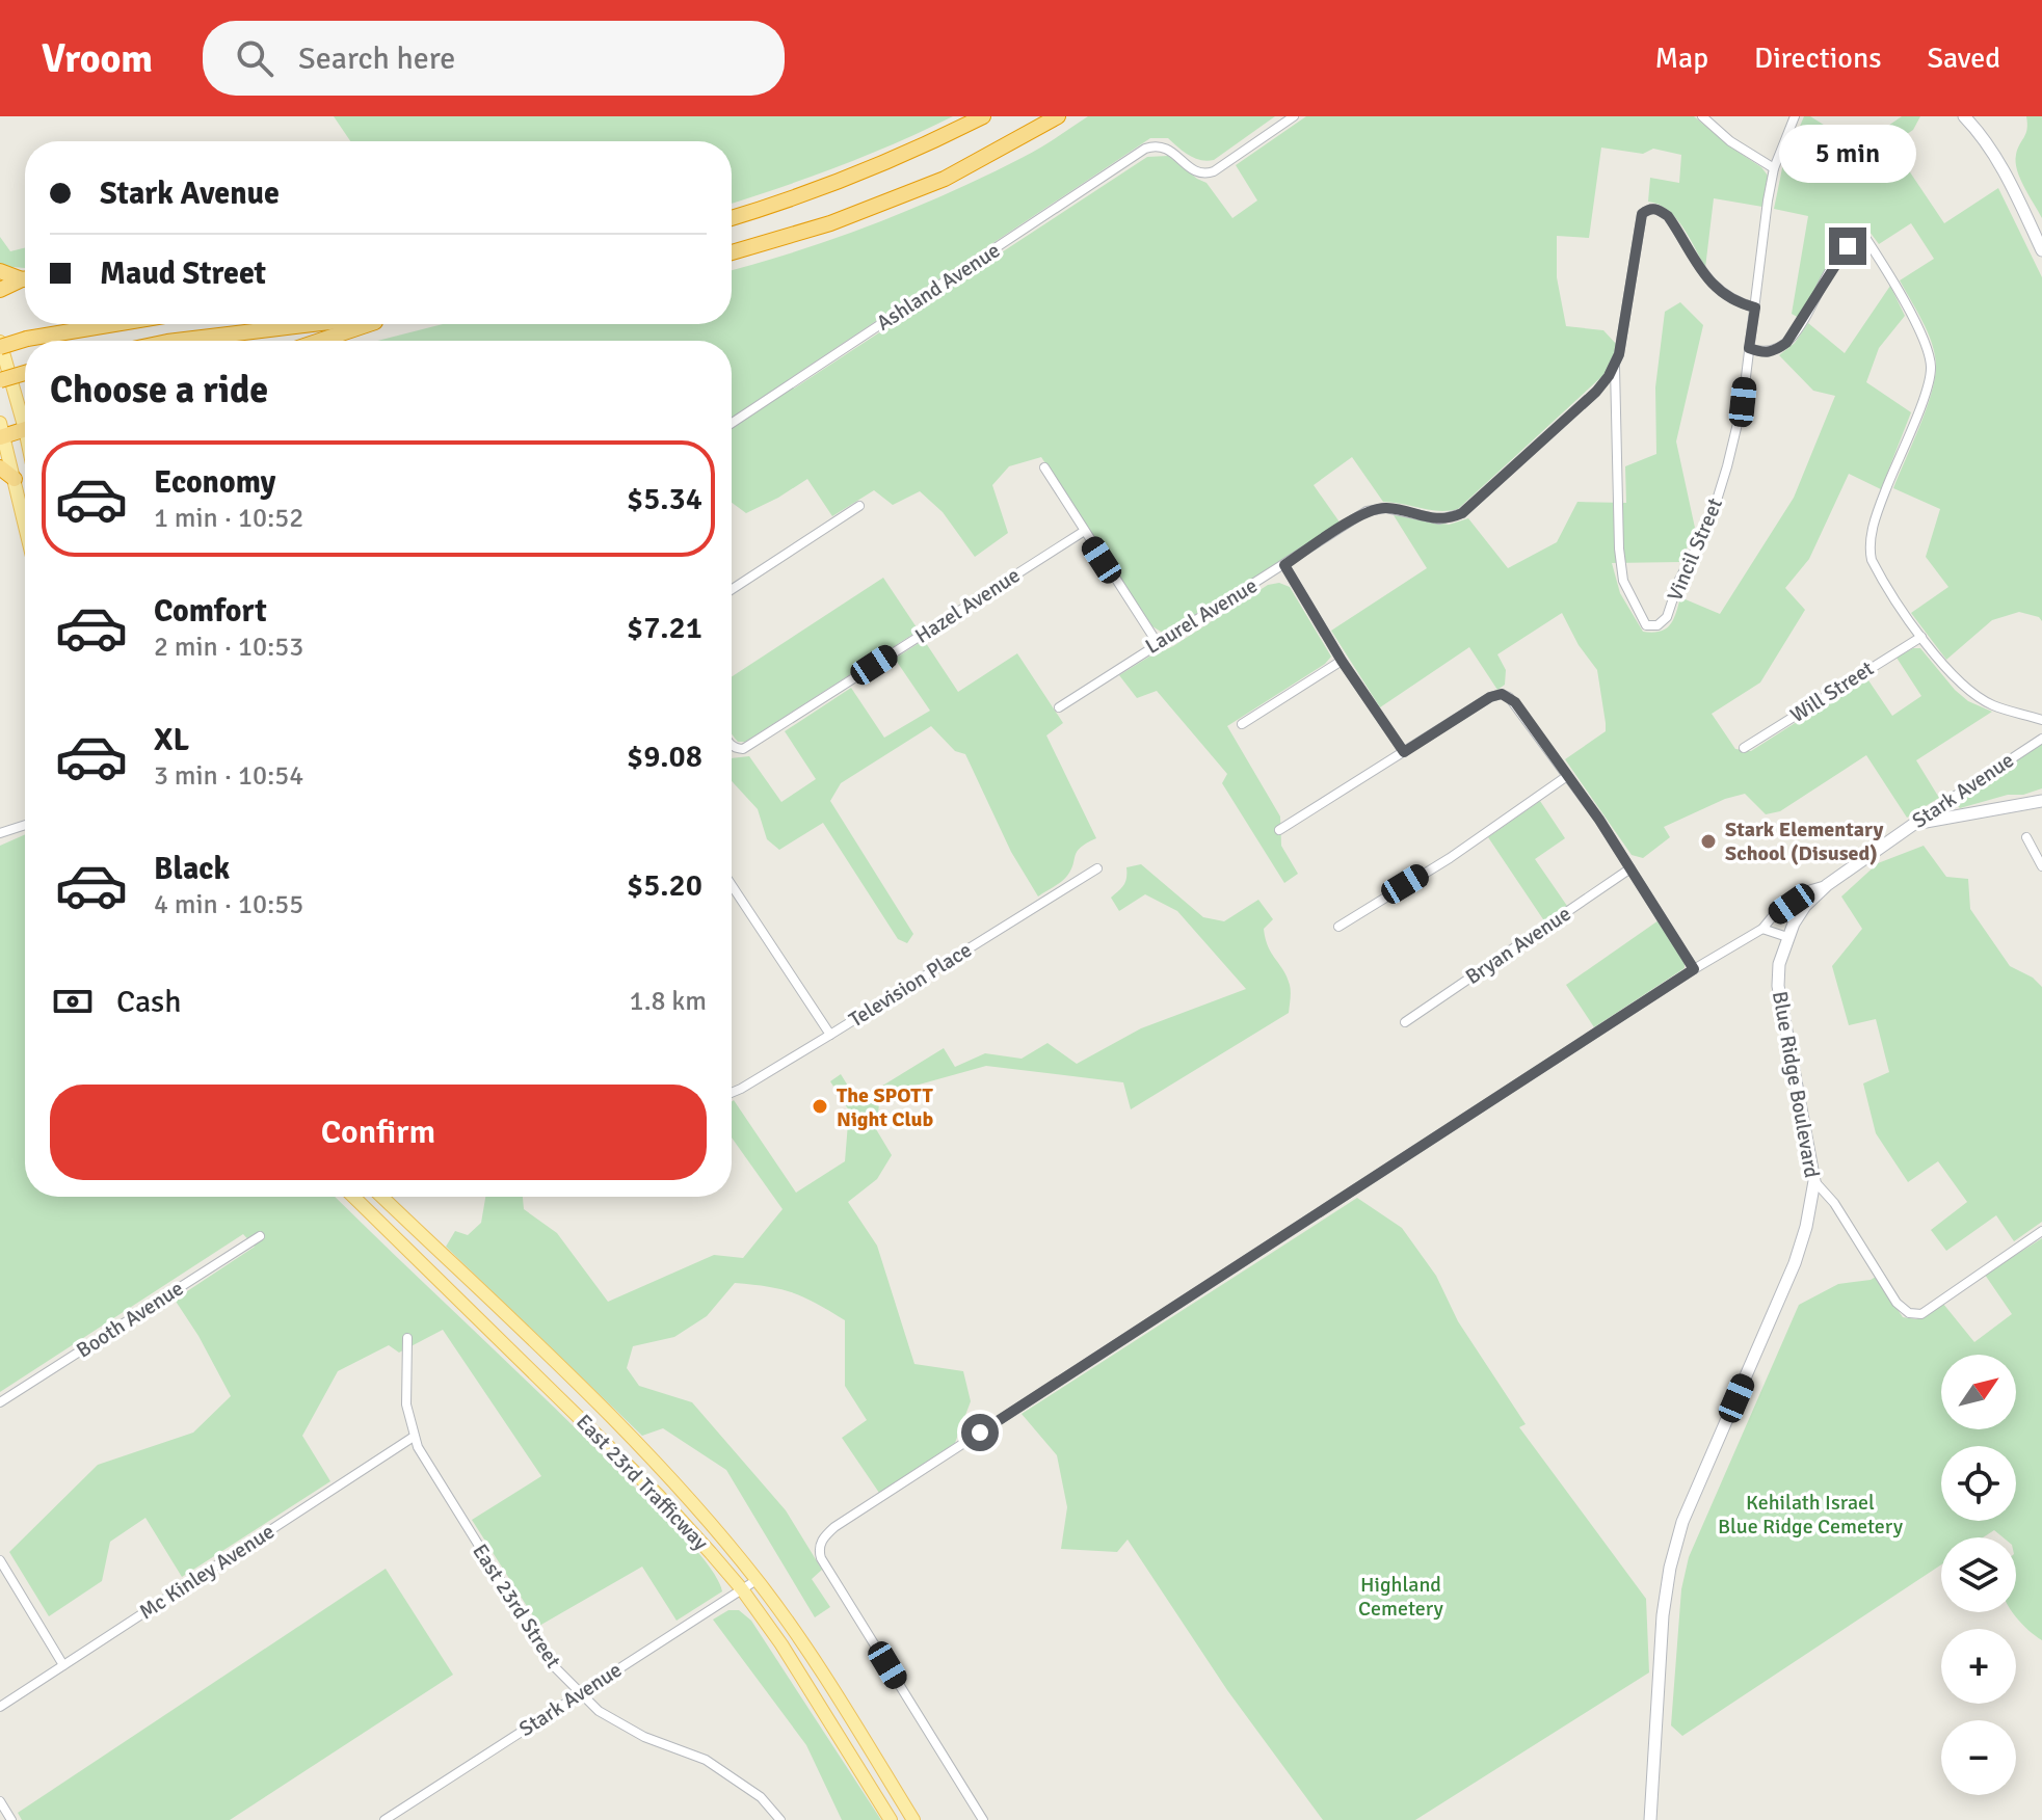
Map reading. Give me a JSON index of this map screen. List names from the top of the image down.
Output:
{
  "streets": {
    "main road": ["Stark Avenue", "Blue Ridge Boulevard", "East 23rd Trafficway"],
    "street": [
      "Ashland Avenue",
      "Vincil Street",
      "Hazel Avenue",
      "Laurel Avenue",
      "Will Street",
      "Bryan Avenue",
      "Television Place",
      "Booth Avenue",
      "Mc Kinley Avenue",
      "East 23rd Street"
    ]
  },
  "crossings": [
    ["Stark Avenue", "Blue Ridge Boulevard"],
    ["Stark Avenue", "East 23rd Trafficway"],
    ["Stark Avenue", "East 23rd Street"],
    ["Mc Kinley Avenue", "East 23rd Street"]
  ],
  "parks": ["Kehilath Israel Blue Ridge Cemetery", "Highland Cemetery"],
  "places": ["Stark Elementary School (Disused)", "The SPOTT Night Club"],
  "north": "top right",
  "page": {
    "header": "Vroom",
    "search": "Search here",
    "nav": ["Map", "Directions", "Saved"],
    "bubble": "5 min",
    "banner": ["Stark Avenue", "Maud Street"],
    "heading": "Choose a ride",
    "list": [
      {
        "name": "Economy",
        "note": "1 min · 10:52",
        "value": "$5.34"
      },
      {
        "name": "Comfort",
        "note": "2 min · 10:53",
        "value": "$7.21"
      },
      {
        "name": "XL",
        "note": "3 min · 10:54",
        "value": "$9.08"
      },
      {
        "name": "Black",
        "note": "4 min · 10:55",
        "value": "$5.20"
      }
    ],
    "pay": ["Cash", "1.8 km"],
    "buttons": "Confirm",
    "map_buttons": ["+", "−"]
  }
}
